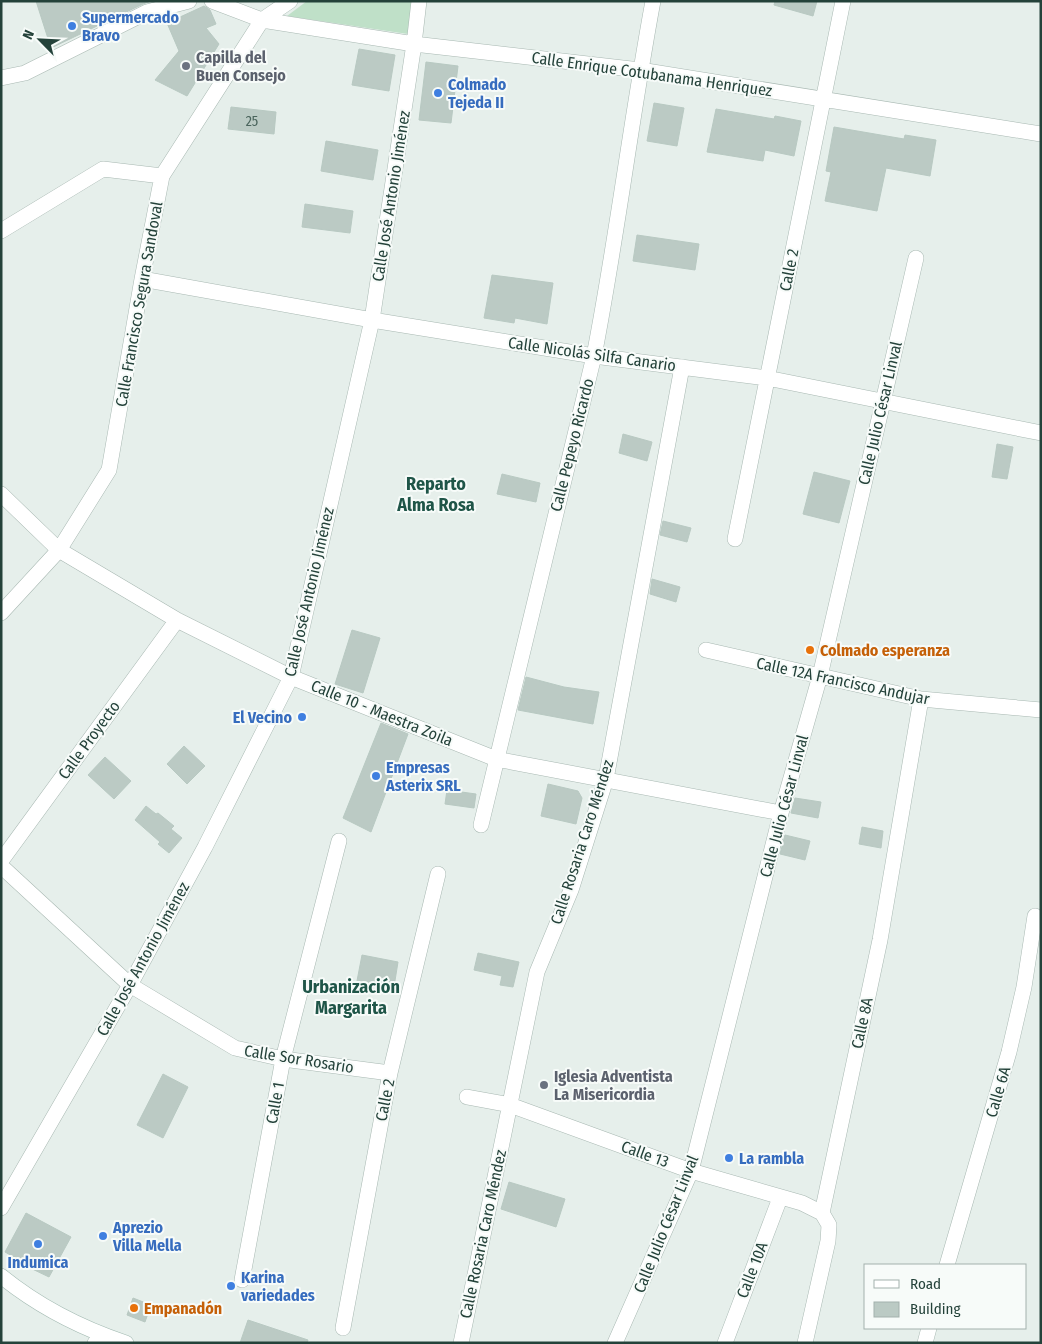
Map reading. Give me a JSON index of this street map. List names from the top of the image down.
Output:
{
  "streets": {
    "street": [
      "Calle Enrique Cotubanama Henriquez",
      "Calle José Antonio Jiménez",
      "Calle 2",
      "Calle Francisco Segura Sandoval",
      "Calle Nicolás Silfa Canario",
      "Calle Julio César Linval",
      "Calle Pepeyo Ricardo",
      "Calle 12A Francisco Andujar",
      "Calle 10 - Maestra Zoila",
      "Calle Proyecto",
      "Calle Rosaria Caro Méndez",
      "Calle 8A",
      "Calle Sor Rosario",
      "Calle 6A",
      "Calle 1",
      "Calle 13",
      "Calle 10A"
    ]
  },
  "crossings": [
    ["Calle Enrique Cotubanama Henriquez", "Calle José Antonio Jiménez"],
    ["Calle Enrique Cotubanama Henriquez", "Calle 2"],
    ["Calle Enrique Cotubanama Henriquez", "Calle Francisco Segura Sandoval"],
    ["Calle Enrique Cotubanama Henriquez", "Calle Pepeyo Ricardo"],
    ["Calle José Antonio Jiménez", "Calle Nicolás Silfa Canario"],
    ["Calle José Antonio Jiménez", "Calle 10 - Maestra Zoila"],
    ["Calle José Antonio Jiménez", "Calle Sor Rosario"],
    ["Calle 2", "Calle Nicolás Silfa Canario"],
    ["Calle 2", "Calle Sor Rosario"],
    ["Calle Francisco Segura Sandoval", "Calle Nicolás Silfa Canario"],
    ["Calle Francisco Segura Sandoval", "Calle 10 - Maestra Zoila"],
    ["Calle Nicolás Silfa Canario", "Calle Julio César Linval"],
    ["Calle Nicolás Silfa Canario", "Calle Pepeyo Ricardo"],
    ["Calle Nicolás Silfa Canario", "Calle Rosaria Caro Méndez"],
    ["Calle Julio César Linval", "Calle 12A Francisco Andujar"],
    ["Calle Julio César Linval", "Calle 10 - Maestra Zoila"],
    ["Calle Julio César Linval", "Calle 13"],
    ["Calle Pepeyo Ricardo", "Calle 10 - Maestra Zoila"],
    ["Calle 12A Francisco Andujar", "Calle 8A"],
    ["Calle 10 - Maestra Zoila", "Calle Proyecto"],
    ["Calle 10 - Maestra Zoila", "Calle Rosaria Caro Méndez"],
    ["Calle Rosaria Caro Méndez", "Calle 13"],
    ["Calle 8A", "Calle 13"],
    ["Calle Sor Rosario", "Calle 1"],
    ["Calle 13", "Calle 10A"]
  ],
  "districts": ["Reparto Alma Rosa", "Urbanización Margarita"],
  "places": [
    "Supermercado Bravo",
    "Capilla del Buen Consejo",
    "Colmado Tejeda II",
    "Colmado esperanza",
    "El Vecino",
    "Empresas Asterix SRL",
    "Iglesia Adventista La Misericordia",
    "La rambla",
    "Aprezio Villa Mella",
    "Indumica",
    "Karina variedades",
    "Empanadón"
  ],
  "house_numbers": ["25"],
  "legend": ["Road", "Building"],
  "north": "top left"
}
